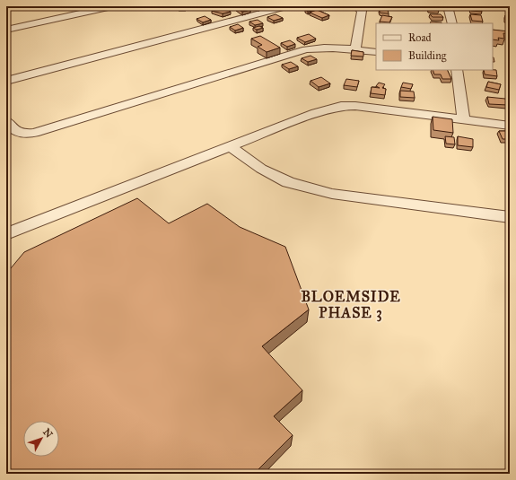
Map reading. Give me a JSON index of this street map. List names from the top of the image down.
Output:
{
  "districts": ["BLOEMSIDE PHASE 3"],
  "legend": ["Road", "Building"],
  "north": "top right"
}
